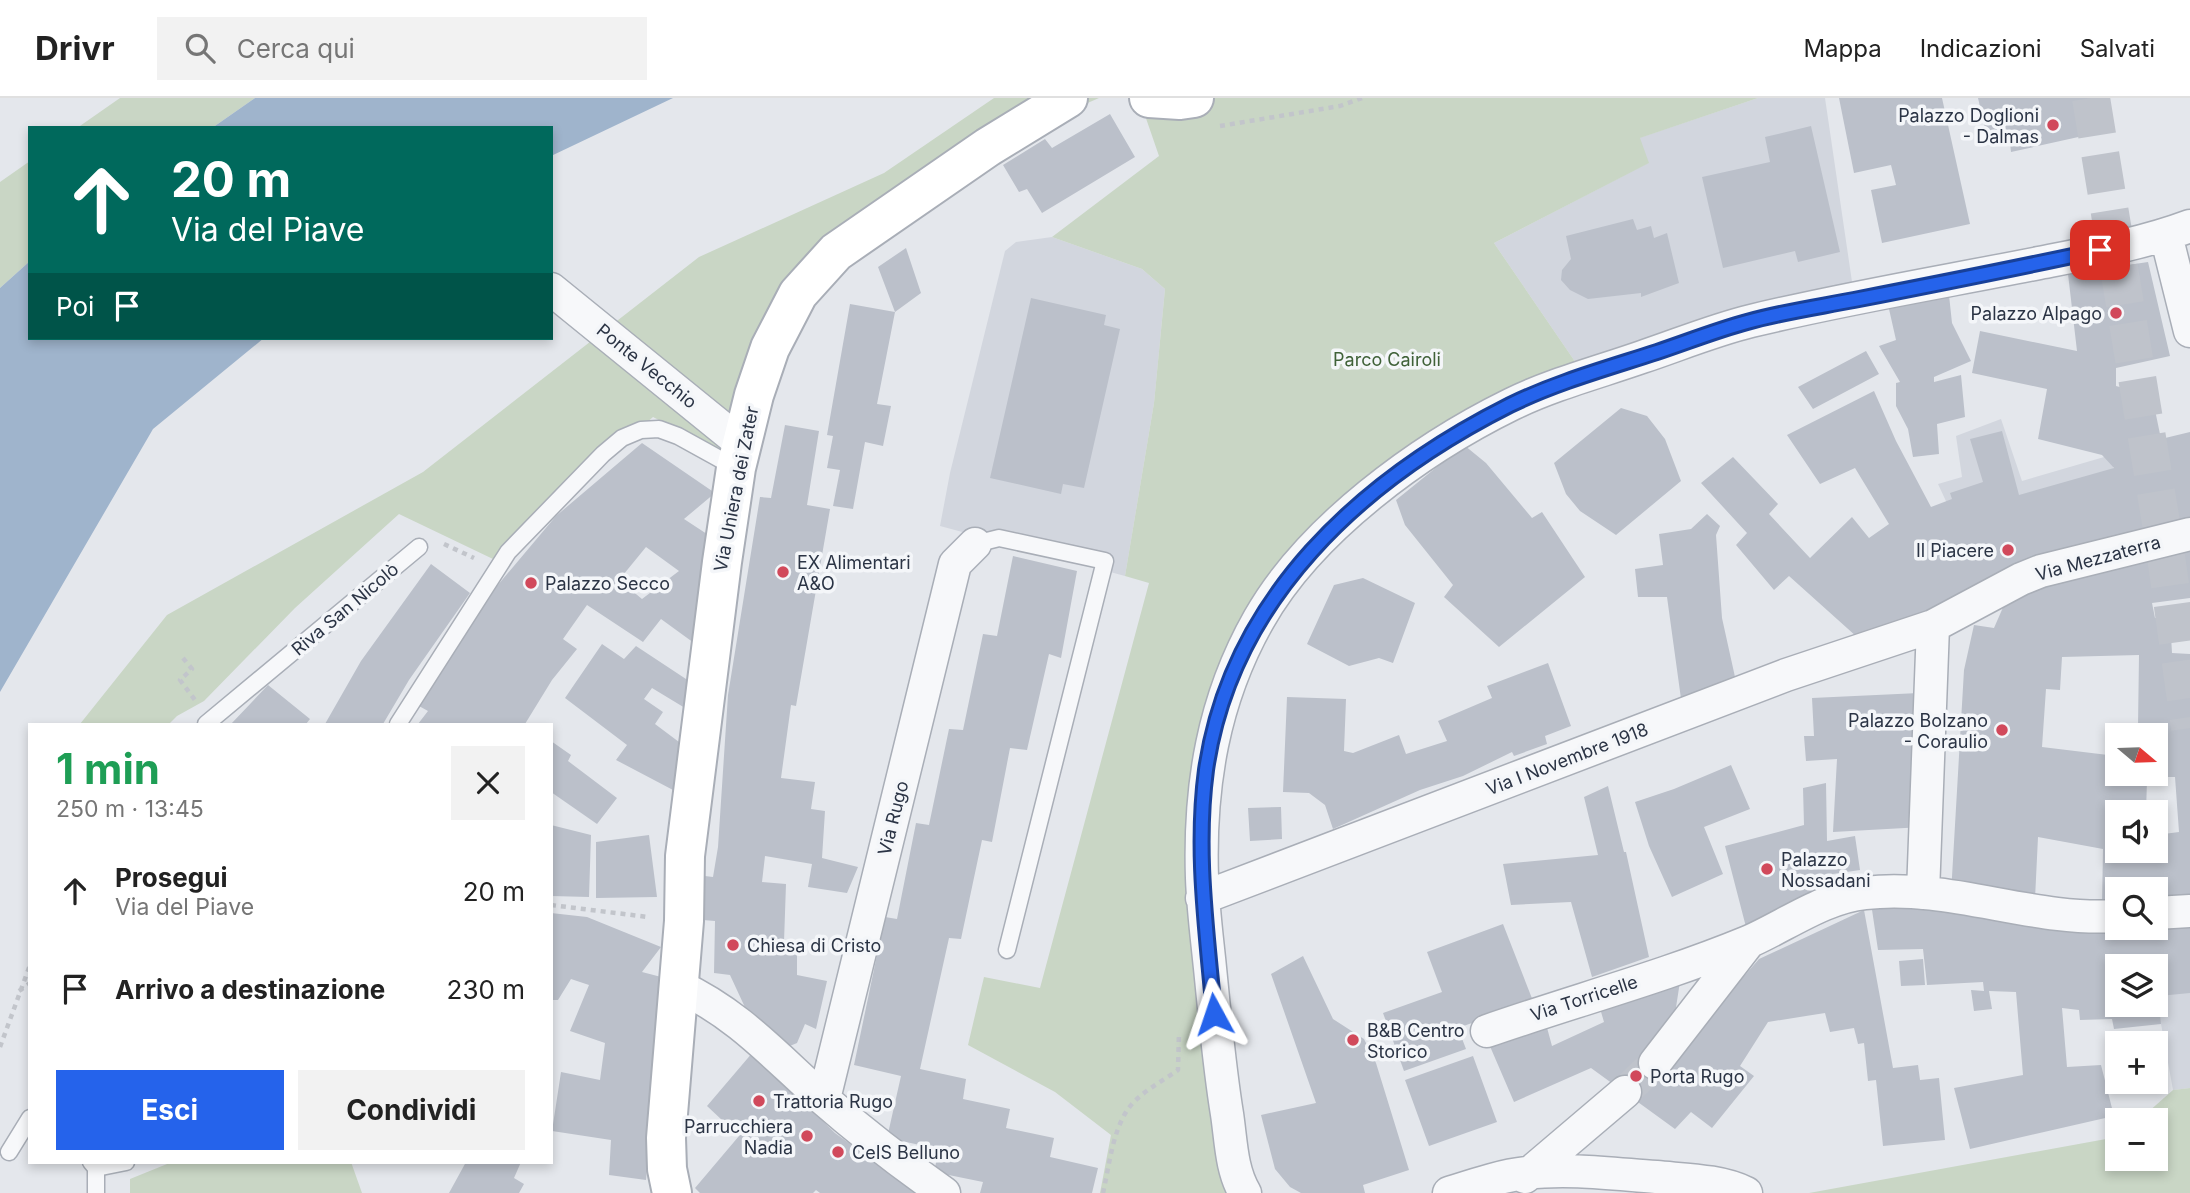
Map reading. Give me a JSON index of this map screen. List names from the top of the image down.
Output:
{
  "streets": {
    "street": [
      "Ponte Vecchio",
      "Via Uniera dei Zater",
      "Via Mezzaterra",
      "Via I Novembre 1918",
      "Via Rugo",
      "Via Torricelle"
    ],
    "lane": ["Riva San Nicolò"]
  },
  "crossings": [
    ["Ponte Vecchio", "Via Uniera dei Zater"],
    ["Via Mezzaterra", "Via I Novembre 1918"]
  ],
  "parks": ["Parco Cairoli"],
  "places": [
    "Palazzo Doglioni - Dalmas",
    "Palazzo Alpago",
    "Il Piacere",
    "EX Alimentari A&O",
    "Palazzo Secco",
    "Palazzo Bolzano - Coraulio",
    "Palazzo Nossadani",
    "Chiesa di Cristo",
    "B&B Centro Storico",
    "Porta Rugo",
    "Trattoria Rugo",
    "Parrucchiera Nadia",
    "CeIS Belluno"
  ],
  "north": "right",
  "page": {
    "header": "Drivr",
    "search": "Cerca qui",
    "nav": ["Mappa", "Indicazioni", "Salvati"],
    "turn": ["20 m", "Via del Piave"],
    "then": "Poi",
    "map_buttons": ["+", "−"],
    "heading": ["1 min", "250 m · 13:45"],
    "list": [
      {
        "name": "Prosegui",
        "note": "Via del Piave",
        "value": "20 m"
      },
      {
        "name": "Arrivo a destinazione",
        "value": "230 m"
      }
    ],
    "buttons": ["Esci", "Condividi"]
  }
}
